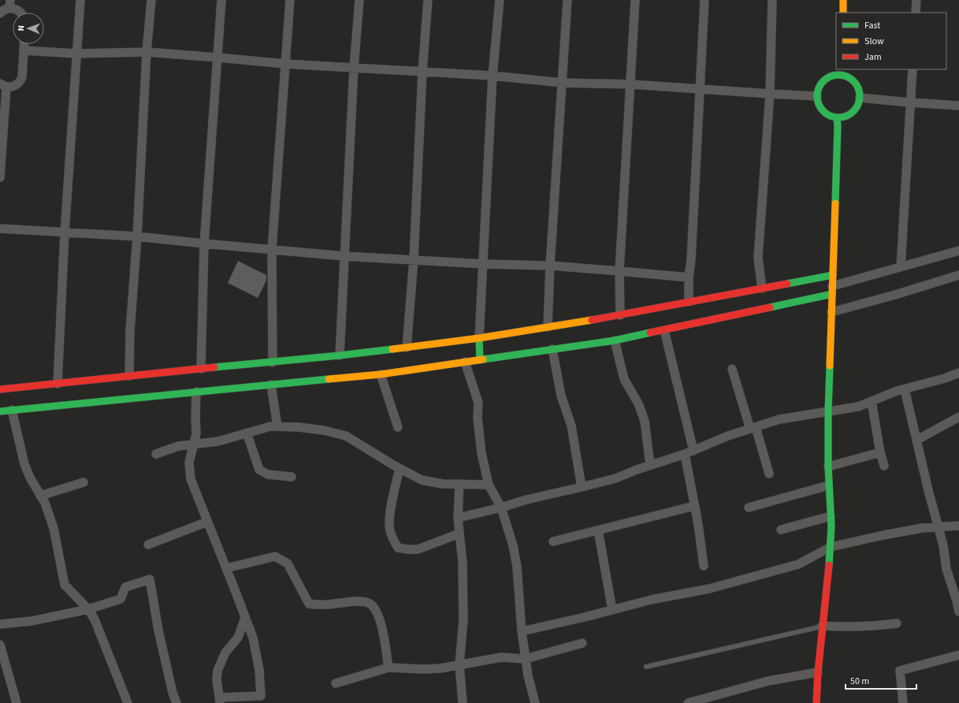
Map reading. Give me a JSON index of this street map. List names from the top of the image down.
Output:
{
  "legend": ["Fast", "Slow", "Jam"],
  "scale_bar": "50 m",
  "north": "left"
}
